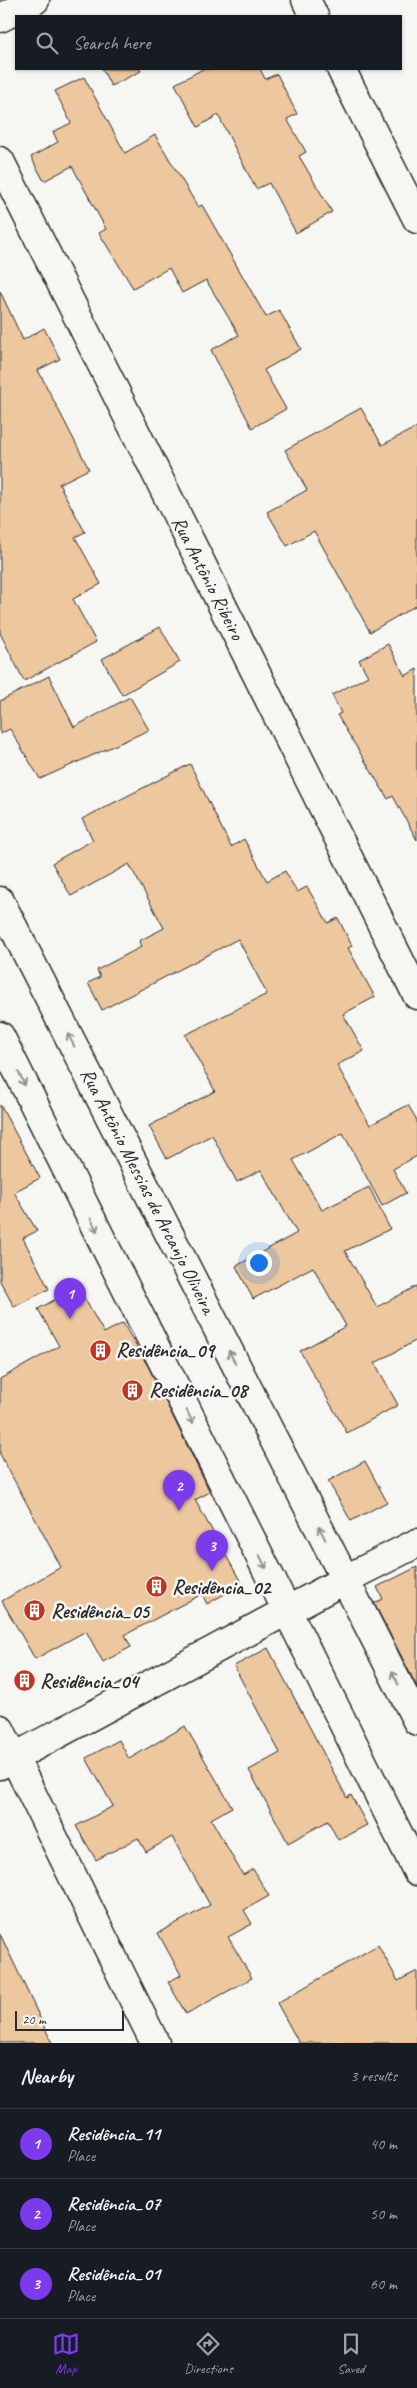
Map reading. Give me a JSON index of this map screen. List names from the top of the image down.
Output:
{
  "streets": {
    "street": ["Rua Antônio Ribeiro", "Rua Antônio Messias de Arcanjo Oliveira"]
  },
  "places": {
    "building": [
      "Residência_09",
      "Residência_08",
      "Residência_02",
      "Residência_05",
      "Residência_04"
    ]
  },
  "scale_bar": "20 m",
  "page": {
    "search": "Search here",
    "pins": ["1", "2", "3"],
    "scale": "20 m",
    "heading": ["Nearby", "3 results"],
    "list": [
      {
        "mark": "1",
        "name": "Residência_11",
        "note": "Place",
        "value": "40 m"
      },
      {
        "mark": "2",
        "name": "Residência_07",
        "note": "Place",
        "value": "50 m"
      },
      {
        "mark": "3",
        "name": "Residência_01",
        "note": "Place",
        "value": "60 m"
      }
    ],
    "nav": ["Map", "Directions", "Saved"]
  }
}
